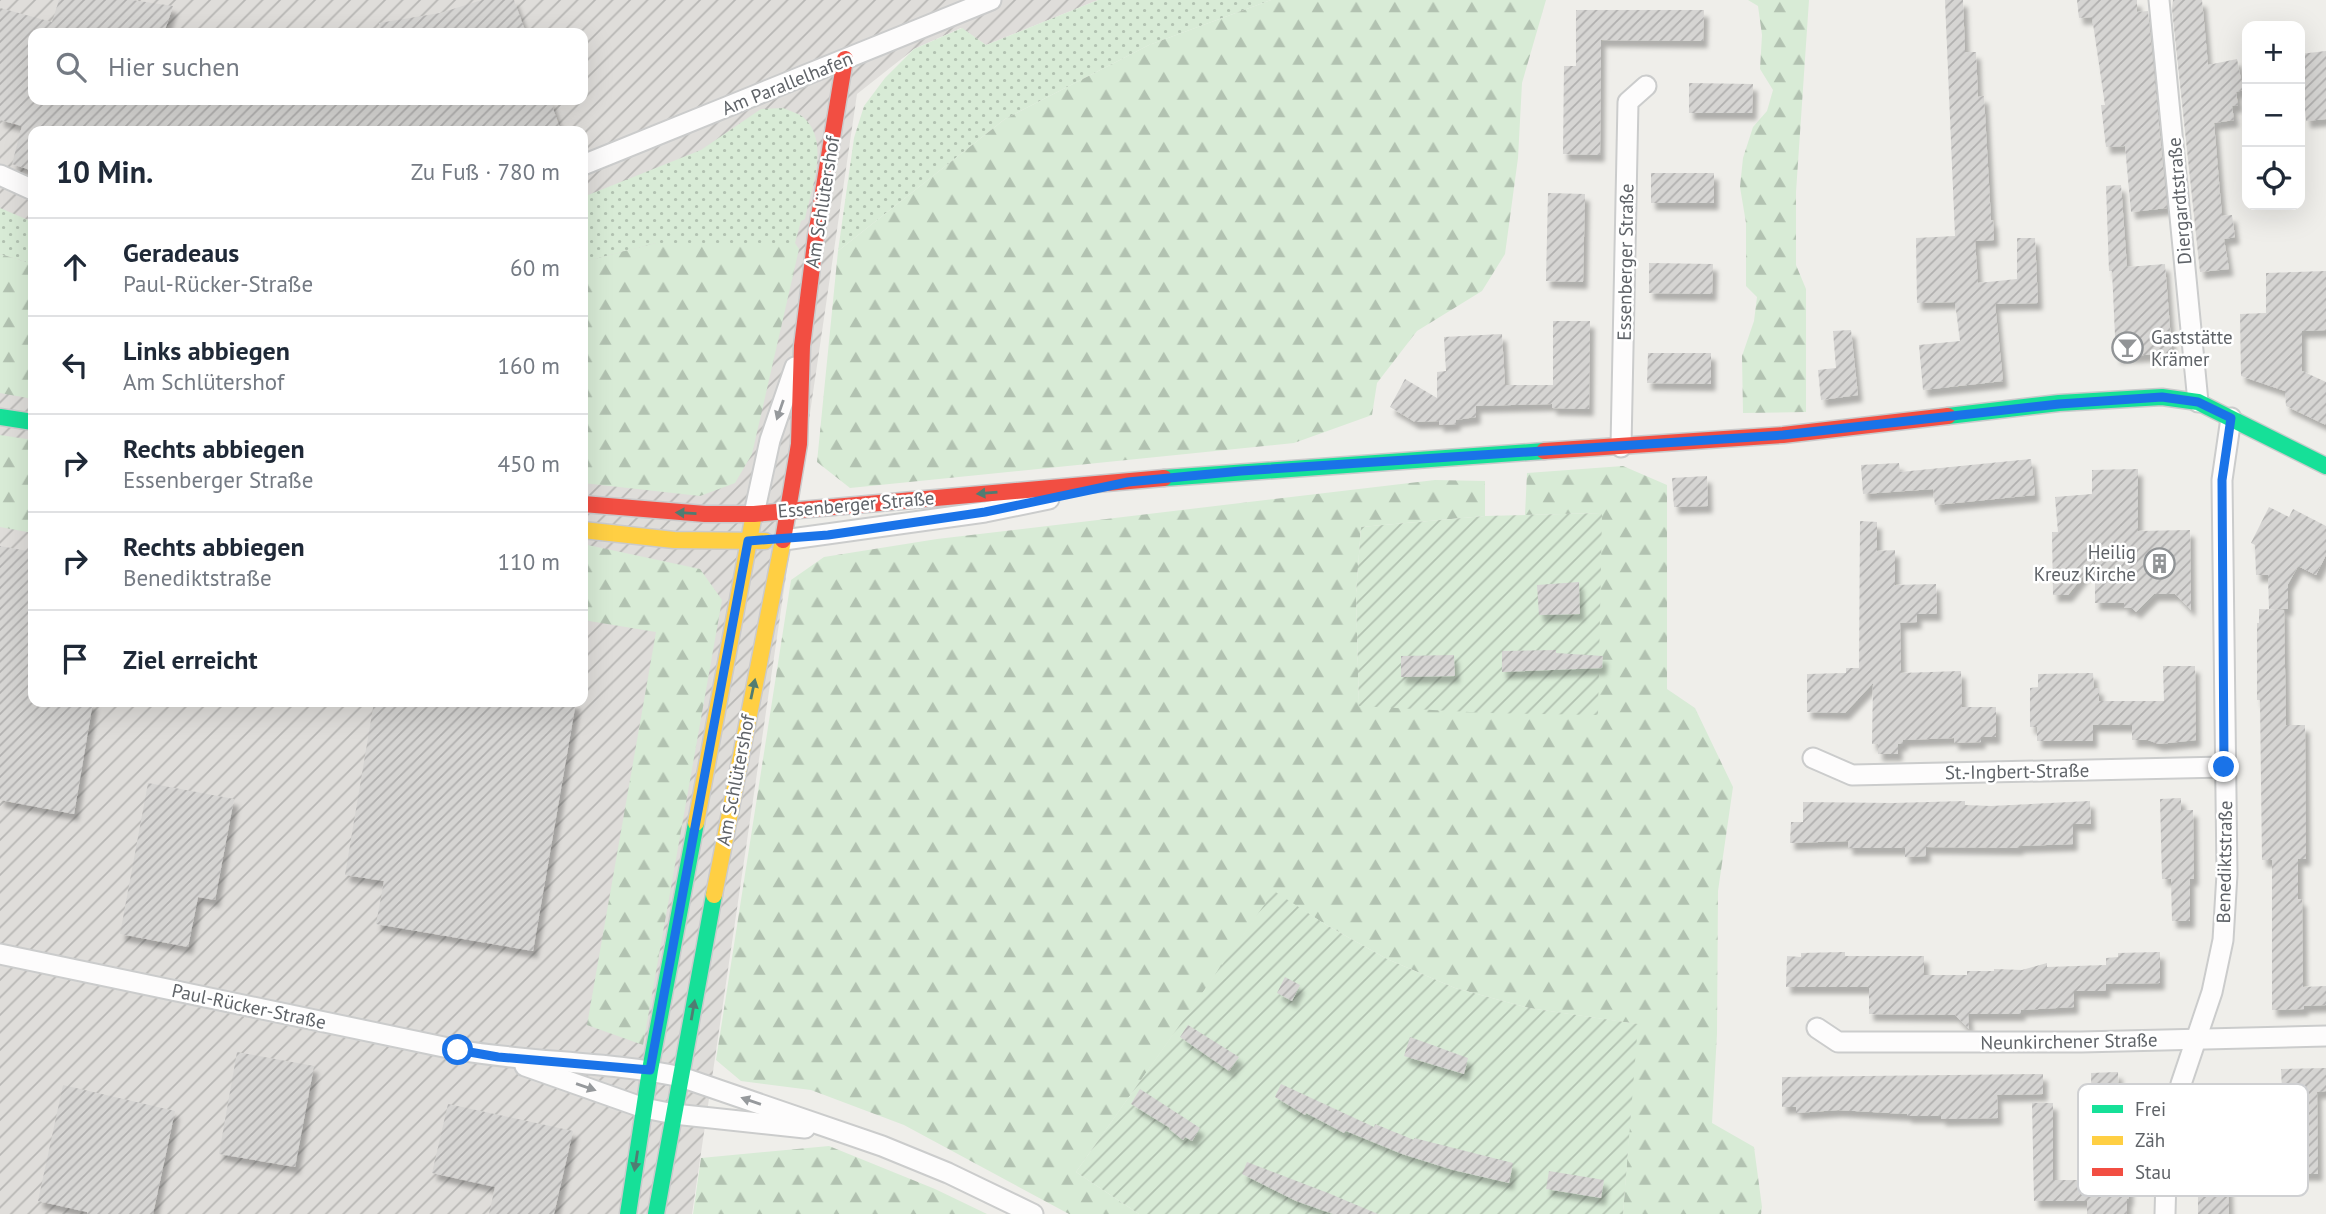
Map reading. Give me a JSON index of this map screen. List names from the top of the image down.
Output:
{
  "streets": {
    "street": [
      "Am Parallelhafen",
      "Diergardtstraße",
      "Am Schlütershof",
      "Essenberger Straße",
      "St.-Ingbert-Straße",
      "Benediktstraße",
      "Paul-Rücker-Straße",
      "Neunkirchener Straße"
    ]
  },
  "crossings": [
    ["Am Parallelhafen", "Am Schlütershof"],
    ["Diergardtstraße", "Essenberger Straße"],
    ["Am Schlütershof", "Essenberger Straße"],
    ["Am Schlütershof", "Paul-Rücker-Straße"],
    ["Essenberger Straße", "Benediktstraße"],
    ["St.-Ingbert-Straße", "Benediktstraße"],
    ["Benediktstraße", "Neunkirchener Straße"]
  ],
  "places": {
    "bar": ["Gaststätte Krämer"],
    "building": ["Heilig Kreuz Kirche"]
  },
  "legend": ["Frei", "Zäh", "Stau"],
  "page": {
    "map_buttons": ["+", "−"],
    "search": "Hier suchen",
    "heading": ["10 Min.", "Zu Fuß · 780 m"],
    "list": [
      ["Geradeaus", "Paul-Rücker-Straße", "60 m"],
      ["Links abbiegen", "Am Schlütershof", "160 m"],
      ["Rechts abbiegen", "Essenberger Straße", "450 m"],
      ["Rechts abbiegen", "Benediktstraße", "110 m"],
      "Ziel erreicht"
    ]
  }
}
